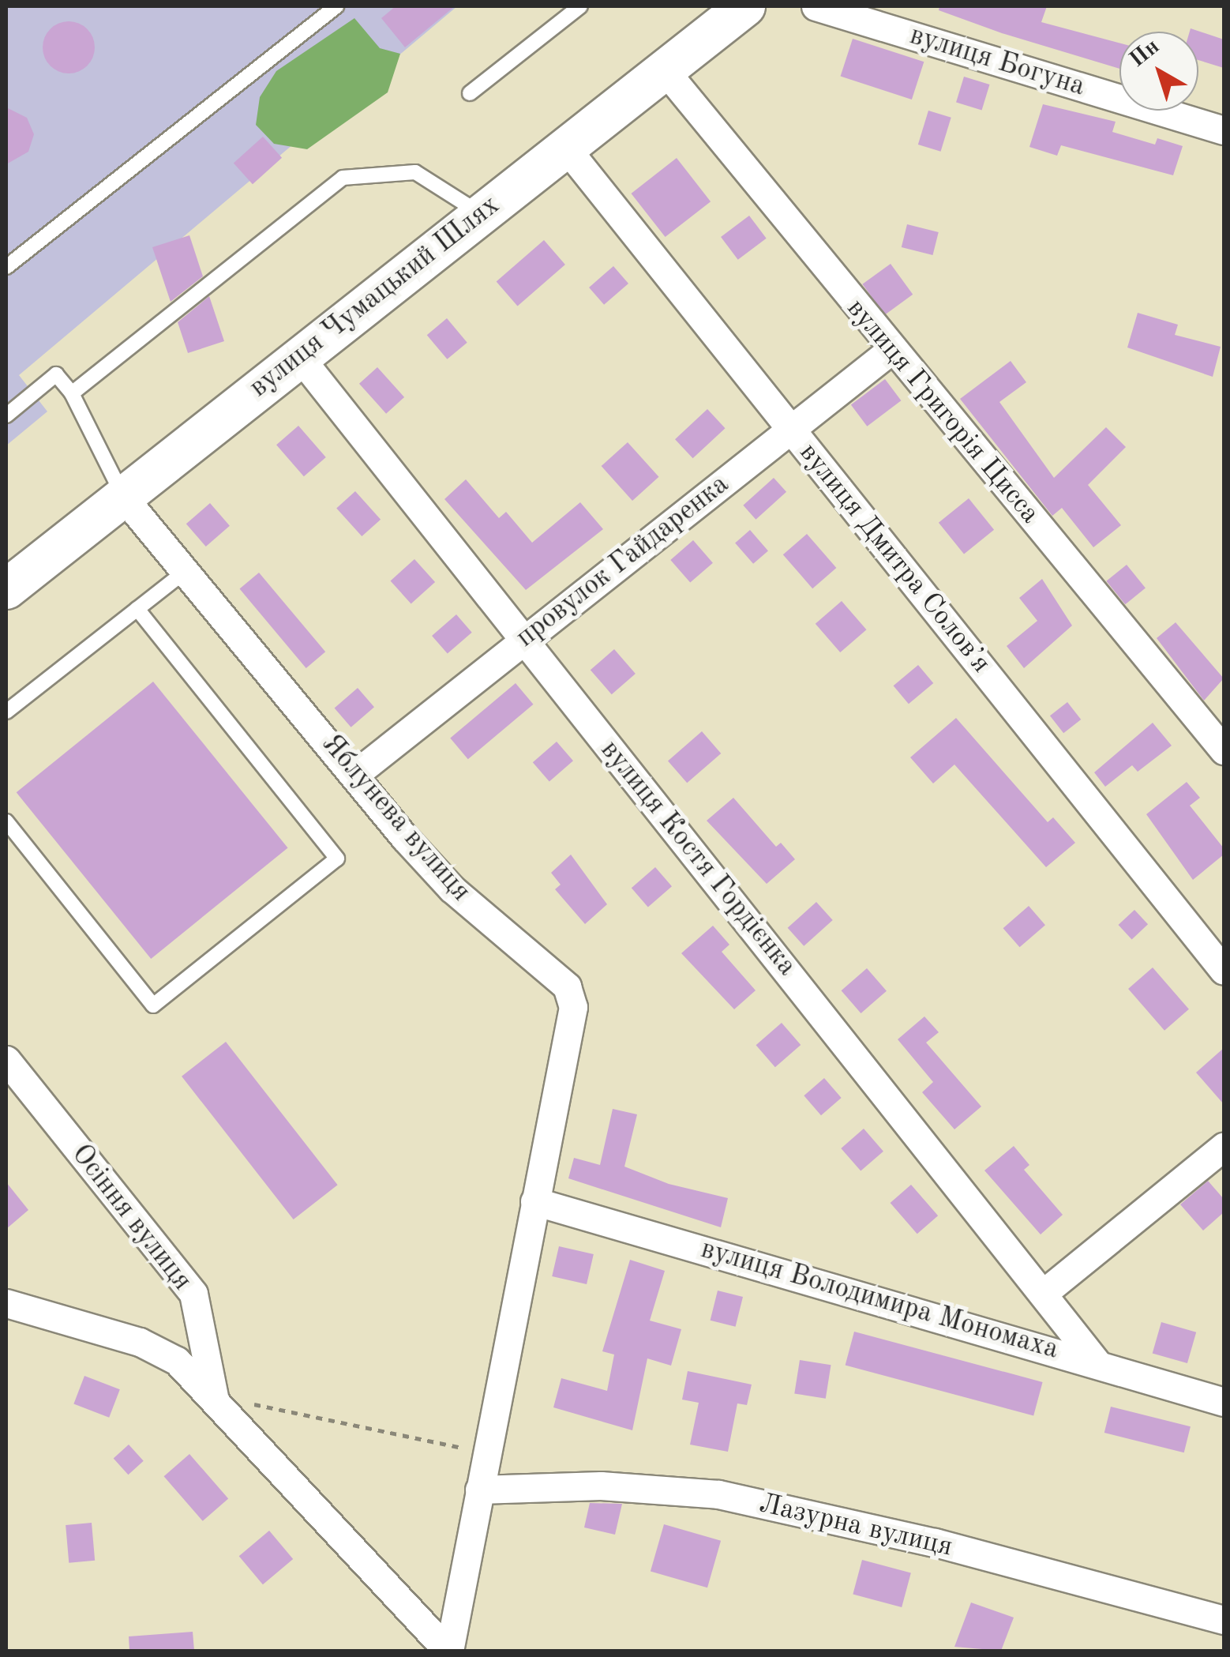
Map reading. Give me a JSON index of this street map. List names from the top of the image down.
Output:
{
  "streets": {
    "main road": ["вулиця Чумацький Шлях"],
    "street": [
      "вулиця Богуна",
      "вулиця Григорія Цисса",
      "вулиця Дмитра Соловʼя",
      "провулок Гайдаренка",
      "Яблунева вулиця",
      "вулиця Костя Гордієнка",
      "Осіння вулиця",
      "вулиця Володимира Мономаха",
      "Лазурна вулиця"
    ]
  },
  "crossings": [
    ["вулиця Чумацький Шлях", "вулиця Григорія Цисса"],
    ["вулиця Чумацький Шлях", "вулиця Дмитра Соловʼя"],
    ["вулиця Чумацький Шлях", "Яблунева вулиця"],
    ["вулиця Чумацький Шлях", "вулиця Костя Гордієнка"],
    ["вулиця Григорія Цисса", "провулок Гайдаренка"],
    ["вулиця Дмитра Соловʼя", "провулок Гайдаренка"],
    ["провулок Гайдаренка", "Яблунева вулиця"],
    ["провулок Гайдаренка", "вулиця Костя Гордієнка"],
    ["Яблунева вулиця", "вулиця Володимира Мономаха"],
    ["Яблунева вулиця", "Лазурна вулиця"],
    ["вулиця Костя Гордієнка", "вулиця Володимира Мономаха"]
  ],
  "north": "top left"
}
